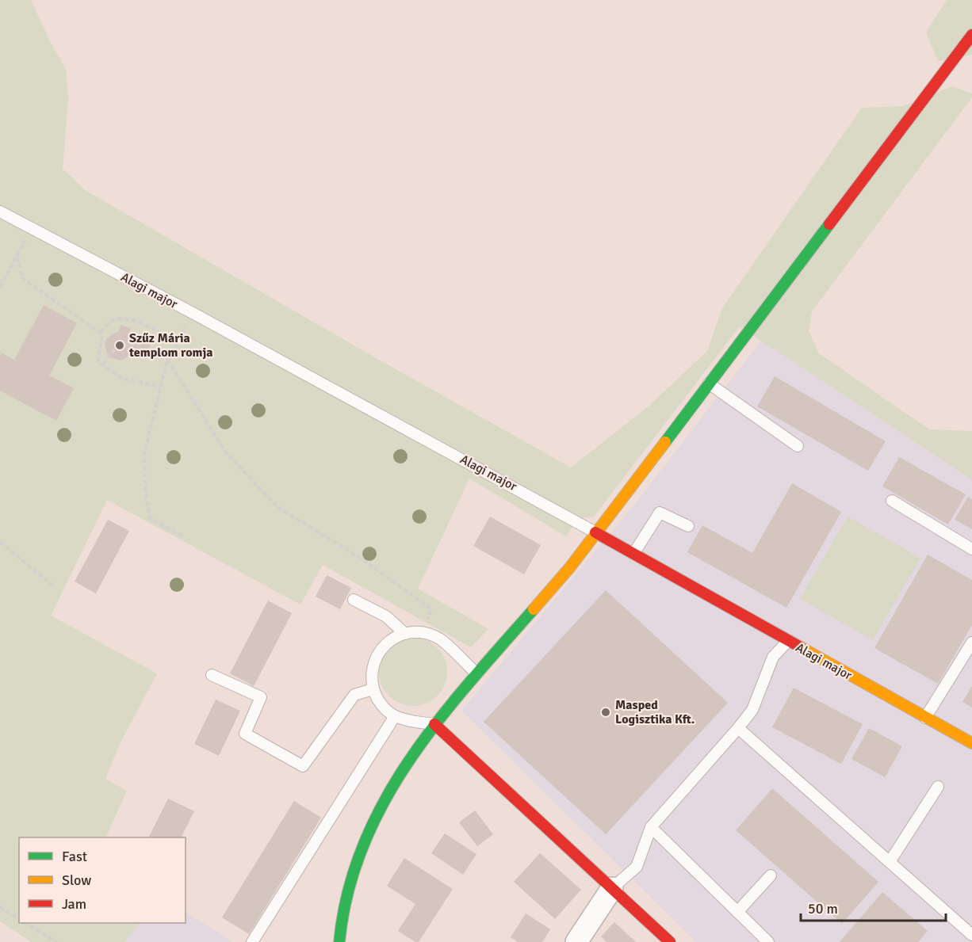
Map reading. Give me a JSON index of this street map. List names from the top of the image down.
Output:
{
  "streets": {
    "street": ["Alagi major"]
  },
  "places": ["Szűz Mária templom romja", "Masped Logisztika Kft."],
  "legend": ["Fast", "Slow", "Jam"],
  "scale_bar": "50 m"
}
